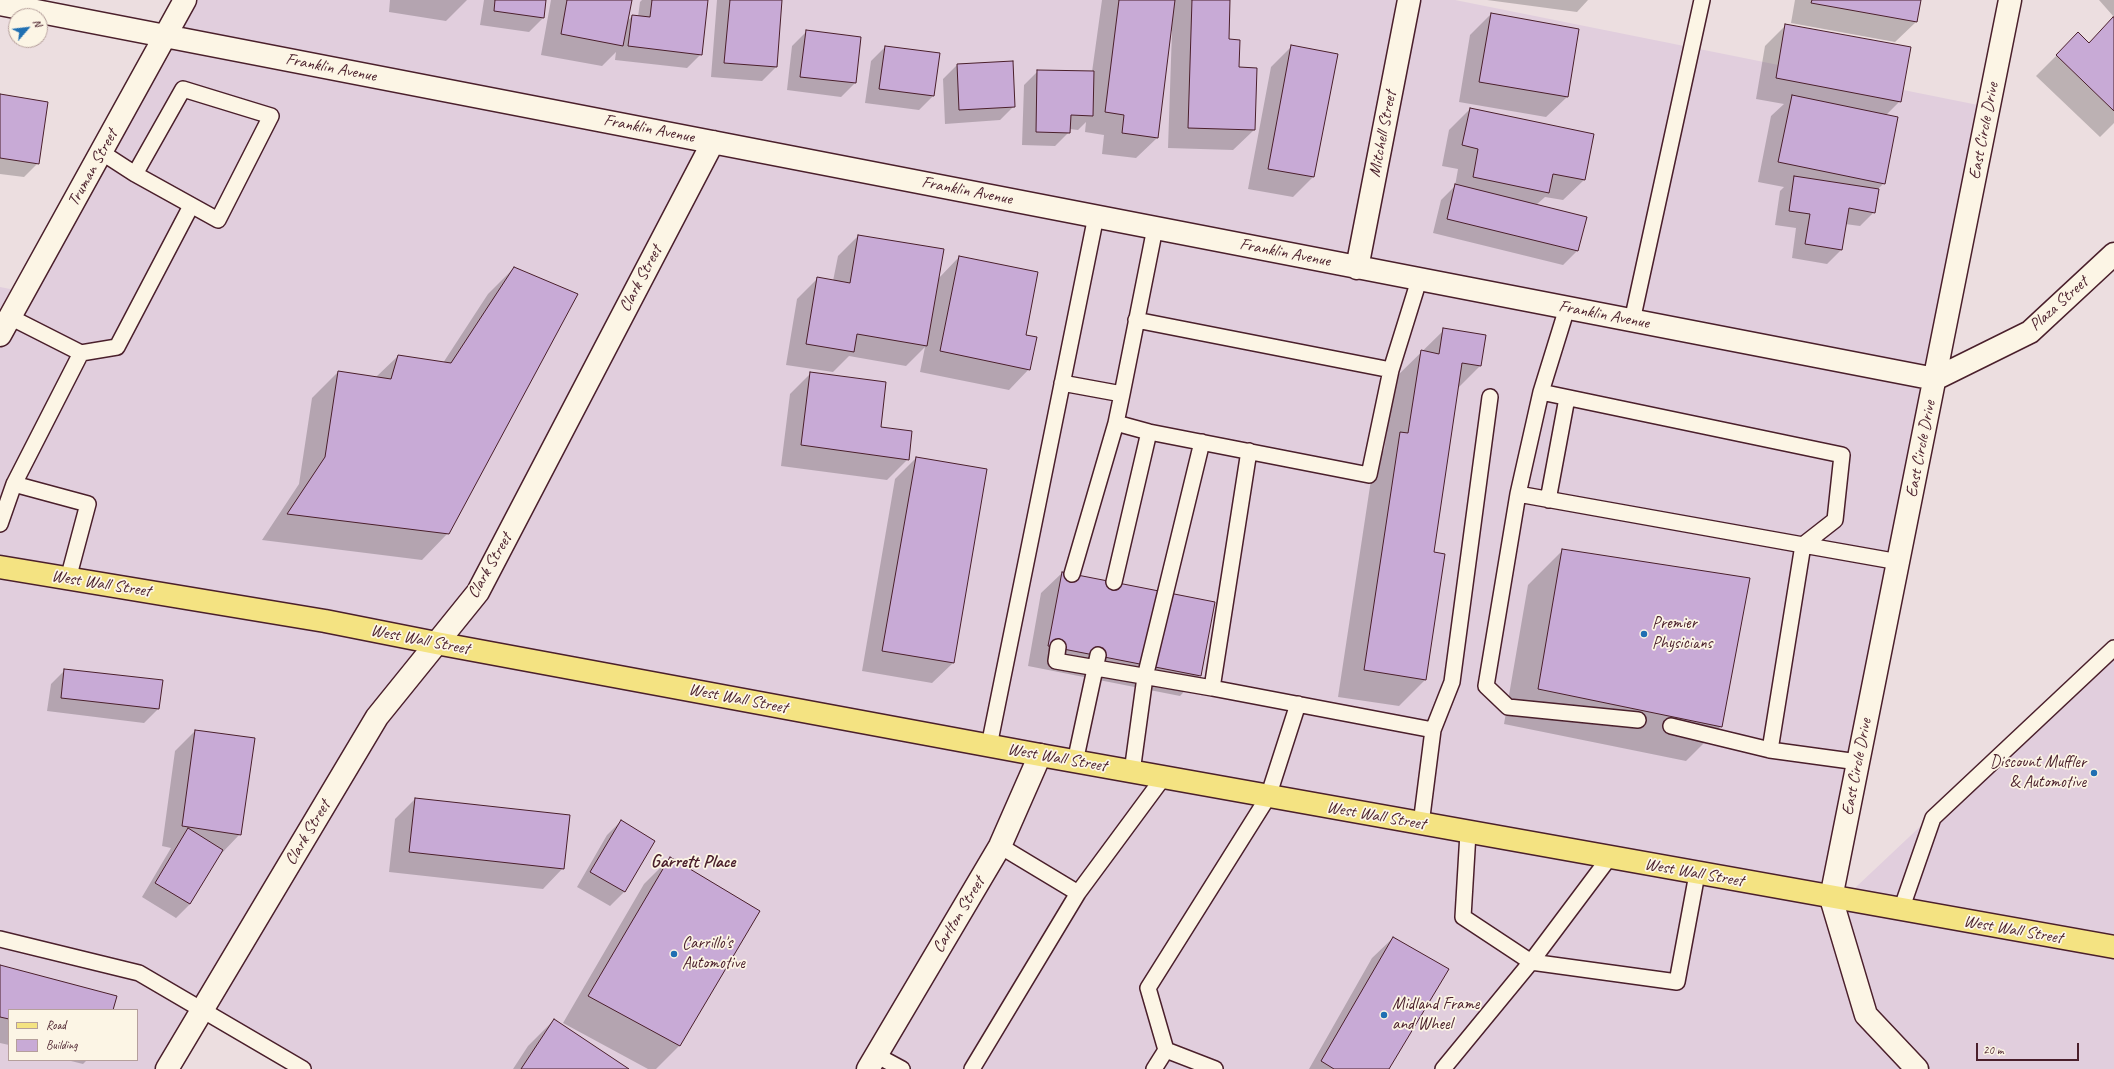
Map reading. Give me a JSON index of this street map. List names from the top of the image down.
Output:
{
  "streets": {
    "main road": ["West Wall Street"],
    "street": [
      "Franklin Avenue",
      "East Circle Drive",
      "Mitchell Street",
      "Truman Street",
      "Clark Street",
      "Plaza Street",
      "Carlton Street"
    ]
  },
  "crossings": [
    ["Franklin Avenue", "East Circle Drive"],
    ["Franklin Avenue", "Mitchell Street"],
    ["Franklin Avenue", "Truman Street"],
    ["Franklin Avenue", "Clark Street"],
    ["Franklin Avenue", "Plaza Street"],
    ["East Circle Drive", "Plaza Street"],
    ["East Circle Drive", "West Wall Street"],
    ["Clark Street", "West Wall Street"],
    ["West Wall Street", "Carlton Street"]
  ],
  "districts": ["Garrett Place"],
  "places": [
    "Premier Physicians",
    "Discount Muffler & Automotive",
    "Carrillo's Automotive",
    "Midland Frame and Wheel"
  ],
  "legend": ["Road", "Building"],
  "scale_bar": "20 m",
  "north": "top right"
}
